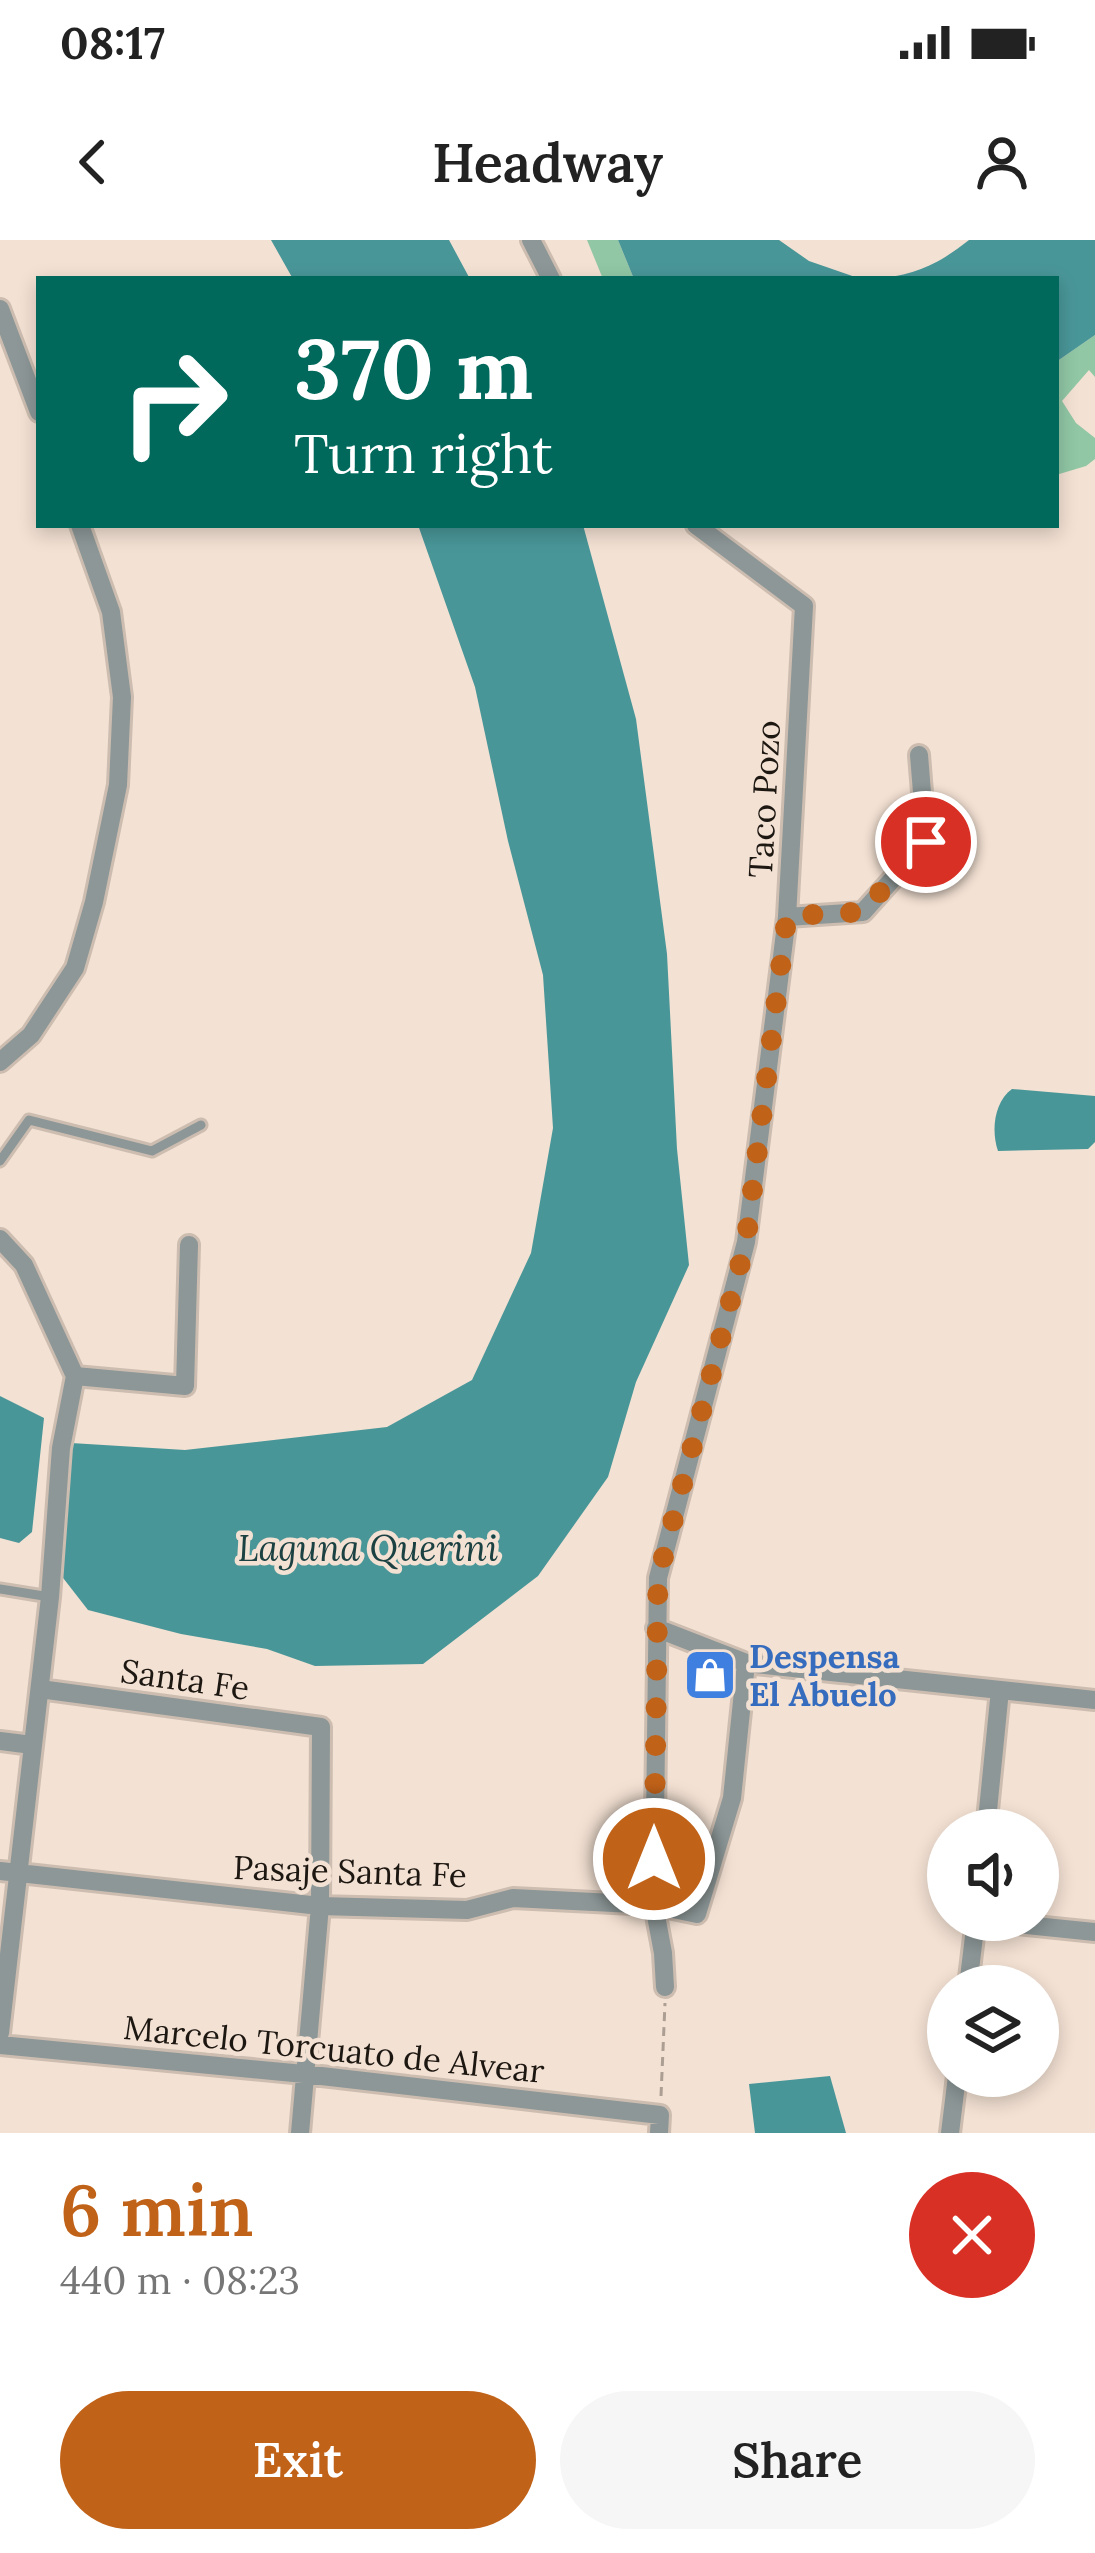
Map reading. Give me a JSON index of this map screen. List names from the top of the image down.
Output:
{
  "streets": {
    "street": [
      "Taco Pozo",
      "Santa Fe",
      "Pasaje Santa Fe",
      "Marcelo Torcuato de Alvear"
    ]
  },
  "crossings": [
    ["Taco Pozo", "Pasaje Santa Fe"],
    ["Santa Fe", "Pasaje Santa Fe"]
  ],
  "water": ["Laguna Querini"],
  "places": {
    "shop": ["Despensa El Abuelo"]
  },
  "page": {
    "status": "08:17",
    "header": "Headway",
    "turn": ["370 m", "Turn right"],
    "heading": ["6 min", "440 m · 08:23"],
    "buttons": ["Exit", "Share"]
  }
}
